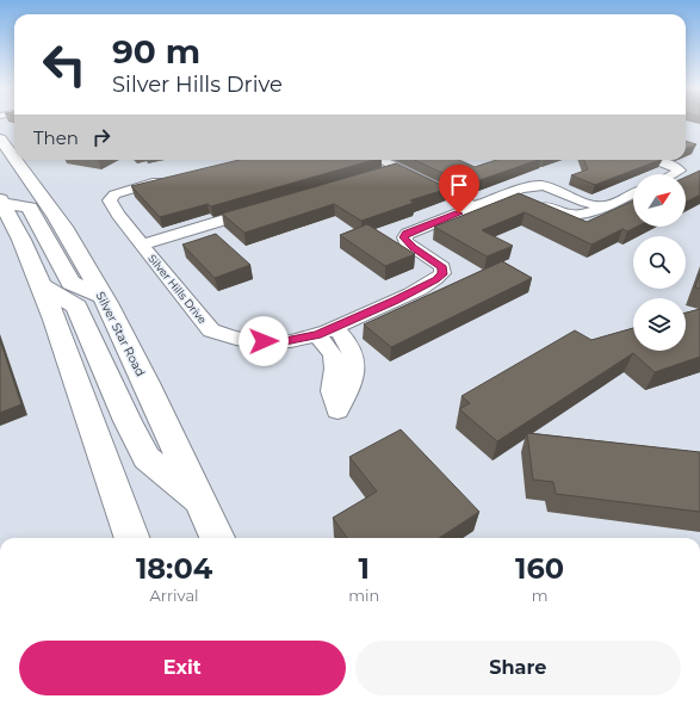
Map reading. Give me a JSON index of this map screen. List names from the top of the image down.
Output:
{
  "streets": {
    "main road": ["Silver Star Road"],
    "street": ["Silver Hills Drive"]
  },
  "north": "top right",
  "page": {
    "turn": ["90 m", "Silver Hills Drive"],
    "then": "Then",
    "eta": [
      "18:04",
      "Arrival",
      "1",
      "min",
      "160",
      "m"
    ],
    "buttons": ["Exit", "Share"]
  }
}
